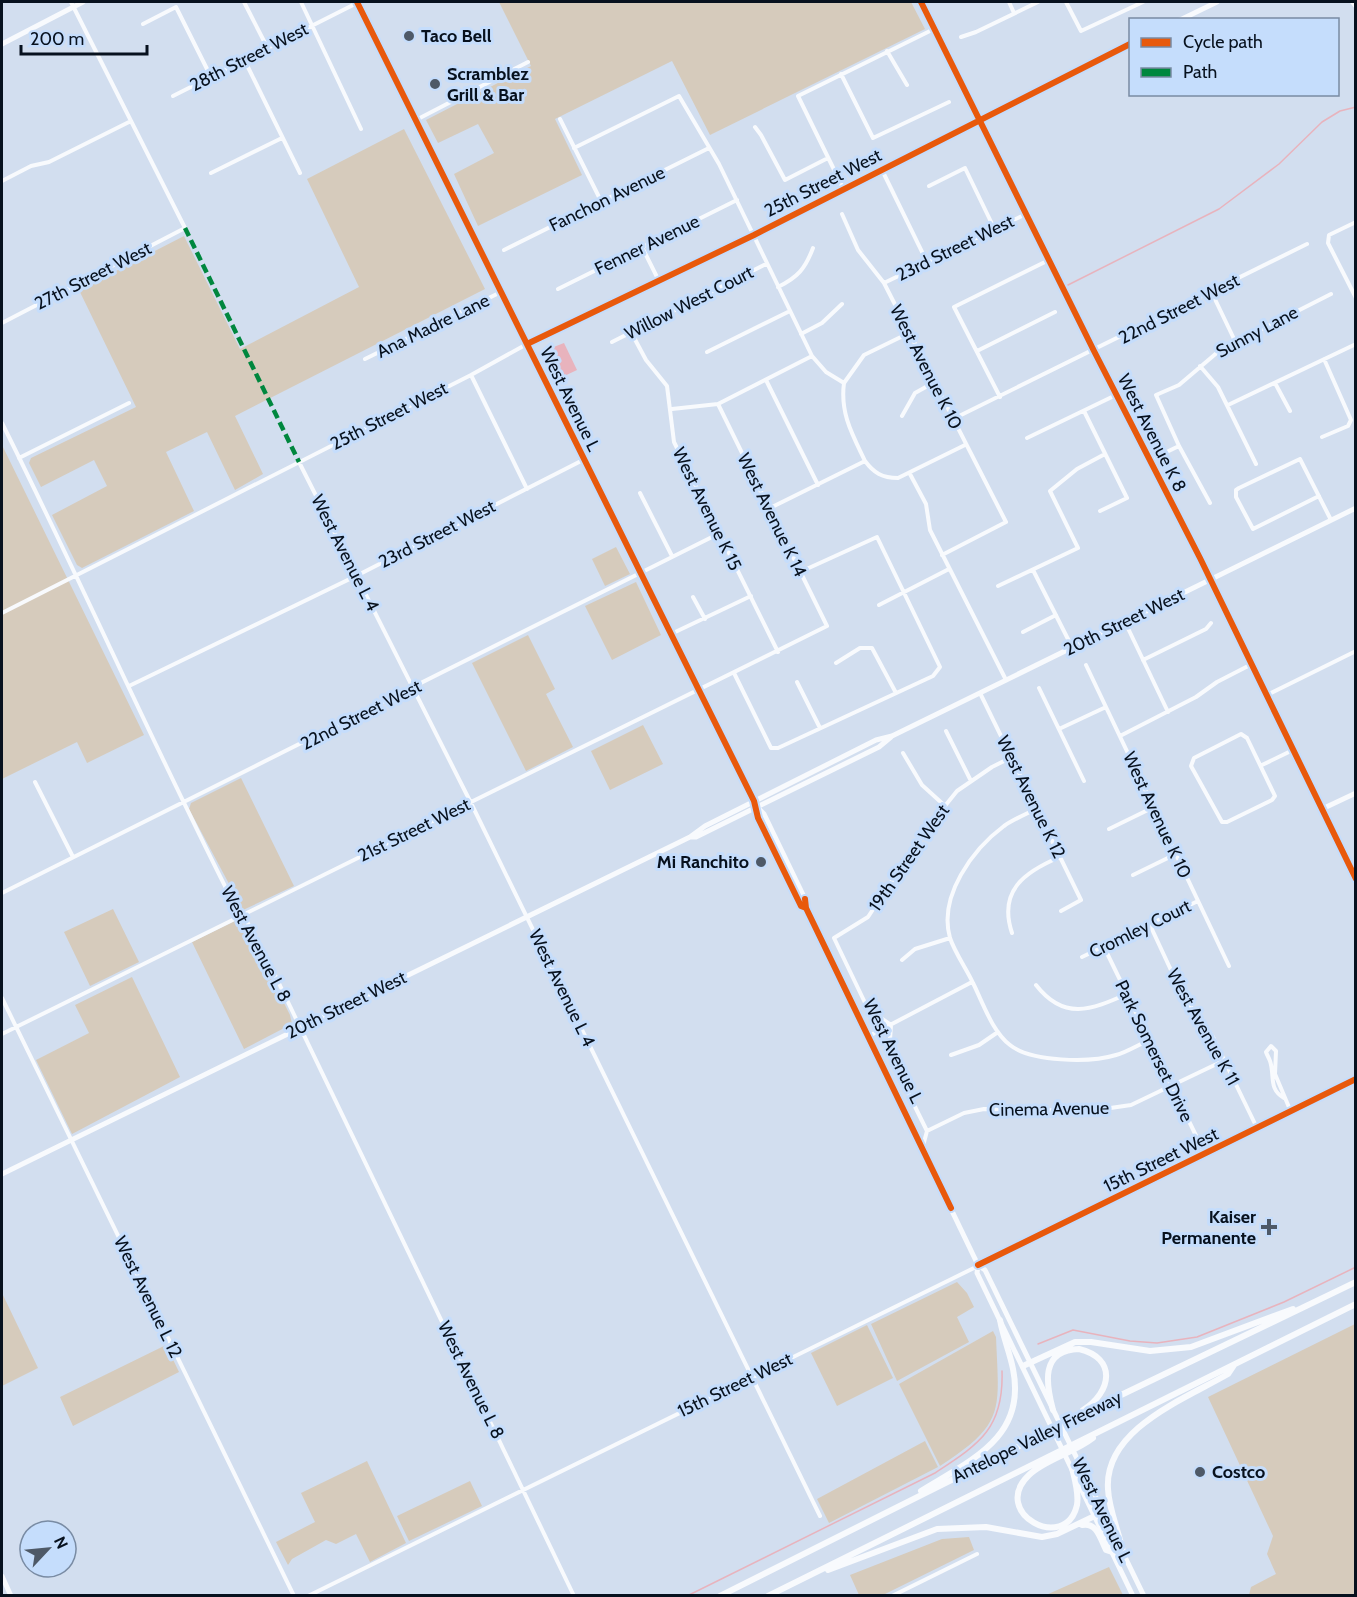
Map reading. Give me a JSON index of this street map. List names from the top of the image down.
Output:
{
  "streets": {
    "highway": ["Antelope Valley Freeway"],
    "main road": [
      "25th Street West",
      "West Avenue L",
      "West Avenue K 8",
      "20th Street West",
      "15th Street West"
    ],
    "street": [
      "28th Street West",
      "Fanchon Avenue",
      "Fenner Avenue",
      "23rd Street West",
      "27th Street West",
      "Willow West Court",
      "22nd Street West",
      "Ana Madre Lane",
      "Sunny Lane",
      "West Avenue K 10",
      "West Avenue K 15",
      "West Avenue K 14",
      "West Avenue L 4",
      "West Avenue K 12",
      "21st Street West",
      "19th Street West",
      "Cromley Court",
      "West Avenue L 8",
      "West Avenue K 11",
      "Park Somerset Drive",
      "Cinema Avenue",
      "West Avenue L 12"
    ]
  },
  "crossings": [
    ["28th Street West", "West Avenue L"],
    ["25th Street West", "West Avenue L"],
    ["25th Street West", "West Avenue K 8"],
    ["25th Street West", "West Avenue L 4"],
    ["25th Street West", "West Avenue L 8"],
    ["23rd Street West", "West Avenue K 10"],
    ["23rd Street West", "West Avenue L"],
    ["23rd Street West", "West Avenue K 8"],
    ["23rd Street West", "West Avenue L 4"],
    ["23rd Street West", "West Avenue L 8"],
    ["Willow West Court", "West Avenue K 15"],
    ["22nd Street West", "West Avenue K 10"],
    ["22nd Street West", "West Avenue L"],
    ["22nd Street West", "West Avenue K 8"],
    ["22nd Street West", "West Avenue K 15"],
    ["22nd Street West", "West Avenue L 4"],
    ["22nd Street West", "West Avenue L 8"],
    ["Ana Madre Lane", "West Avenue L"],
    ["West Avenue K 10", "Cromley Court"],
    ["West Avenue L", "20th Street West"],
    ["West Avenue L", "21st Street West"],
    ["West Avenue L", "19th Street West"],
    ["West Avenue L", "Cinema Avenue"],
    ["West Avenue L", "15th Street West"],
    ["West Avenue K 8", "20th Street West"],
    ["West Avenue K 15", "21st Street West"],
    ["West Avenue K 14", "21st Street West"],
    ["West Avenue L 4", "20th Street West"],
    ["West Avenue L 4", "21st Street West"],
    ["West Avenue L 4", "15th Street West"],
    ["20th Street West", "West Avenue K 12"],
    ["20th Street West", "West Avenue L 8"],
    ["20th Street West", "West Avenue L 12"],
    ["West Avenue K 12", "19th Street West"],
    ["21st Street West", "West Avenue L 8"],
    ["21st Street West", "West Avenue L 12"],
    ["Cromley Court", "West Avenue K 11"],
    ["Cromley Court", "Park Somerset Drive"],
    ["West Avenue L 8", "15th Street West"],
    ["West Avenue K 11", "Cinema Avenue"],
    ["West Avenue K 11", "15th Street West"],
    ["Park Somerset Drive", "Cinema Avenue"],
    ["Park Somerset Drive", "15th Street West"]
  ],
  "places": {
    "other": [
      "Taco Bell",
      "Scramblez Grill & Bar",
      "Mi Ranchito",
      "Costco"
    ],
    "health": ["Kaiser Permanente"]
  },
  "legend": ["Cycle path", "Path"],
  "scale_bar": "200 m",
  "north": "top right"
}
